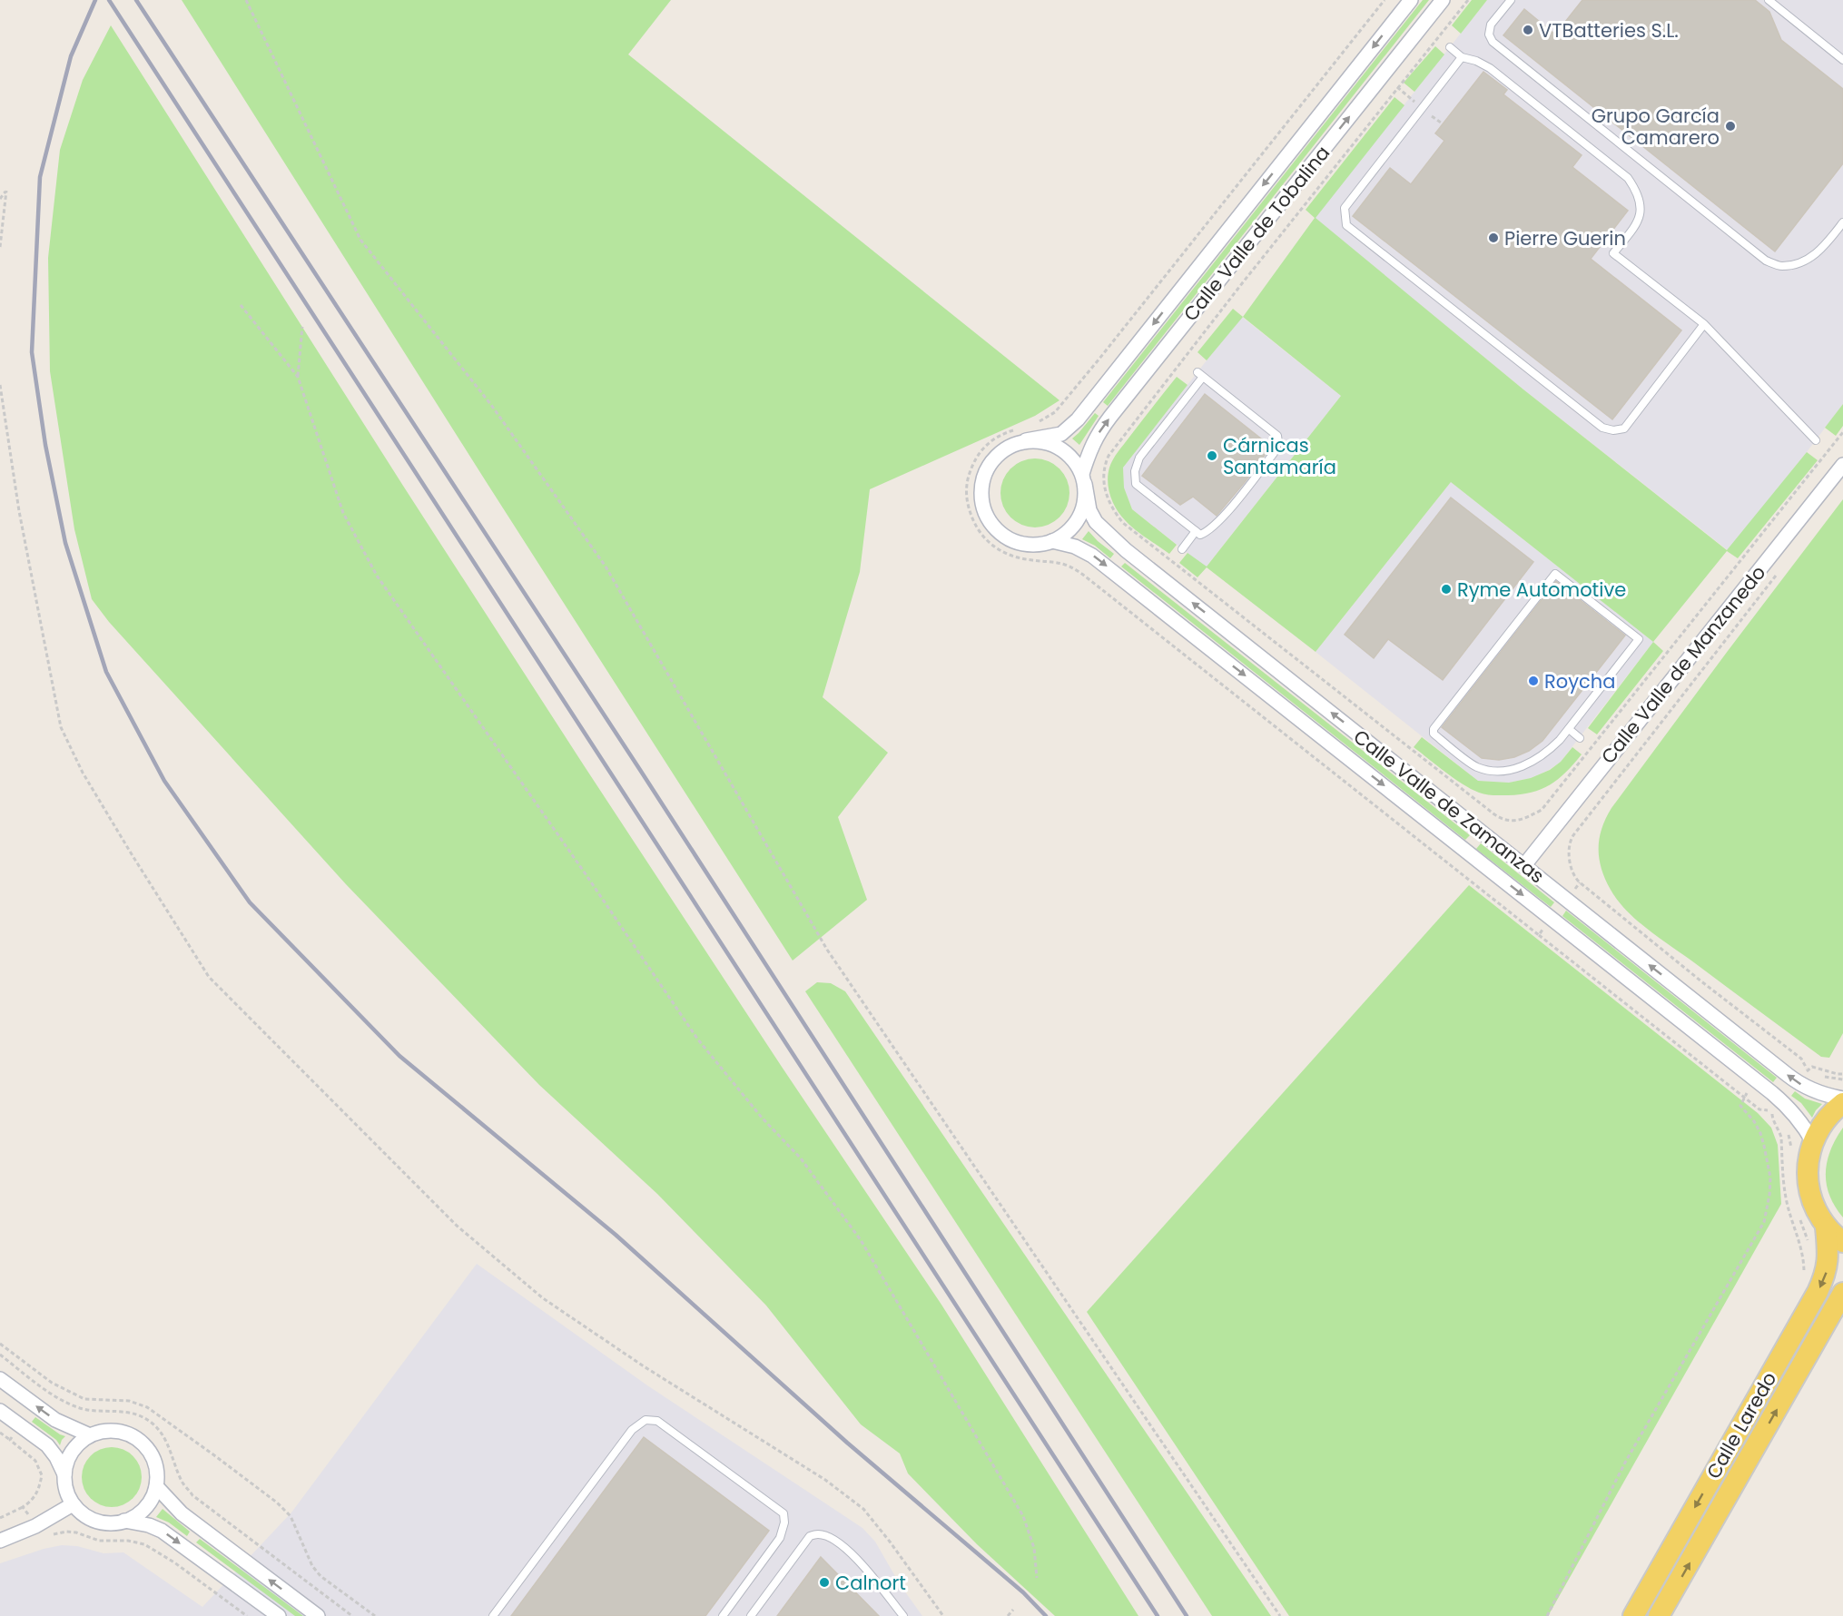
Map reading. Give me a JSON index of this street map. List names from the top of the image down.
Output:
{
  "streets": {
    "main road": ["Calle Laredo"],
    "street": ["Calle Valle de Tobalina", "Calle Valle de Manzanedo", "Calle Valle de Zamanzas"]
  },
  "crossings": [
    ["Calle Valle de Tobalina", "Calle Valle de Zamanzas"],
    ["Calle Valle de Manzanedo", "Calle Valle de Zamanzas"]
  ],
  "places": [
    "VTBatteries S.L.",
    "Grupo García Camarero",
    "Pierre Guerin",
    "Cárnicas Santamaría",
    "Ryme Automotive",
    "Roycha",
    "Calnort"
  ]
}
